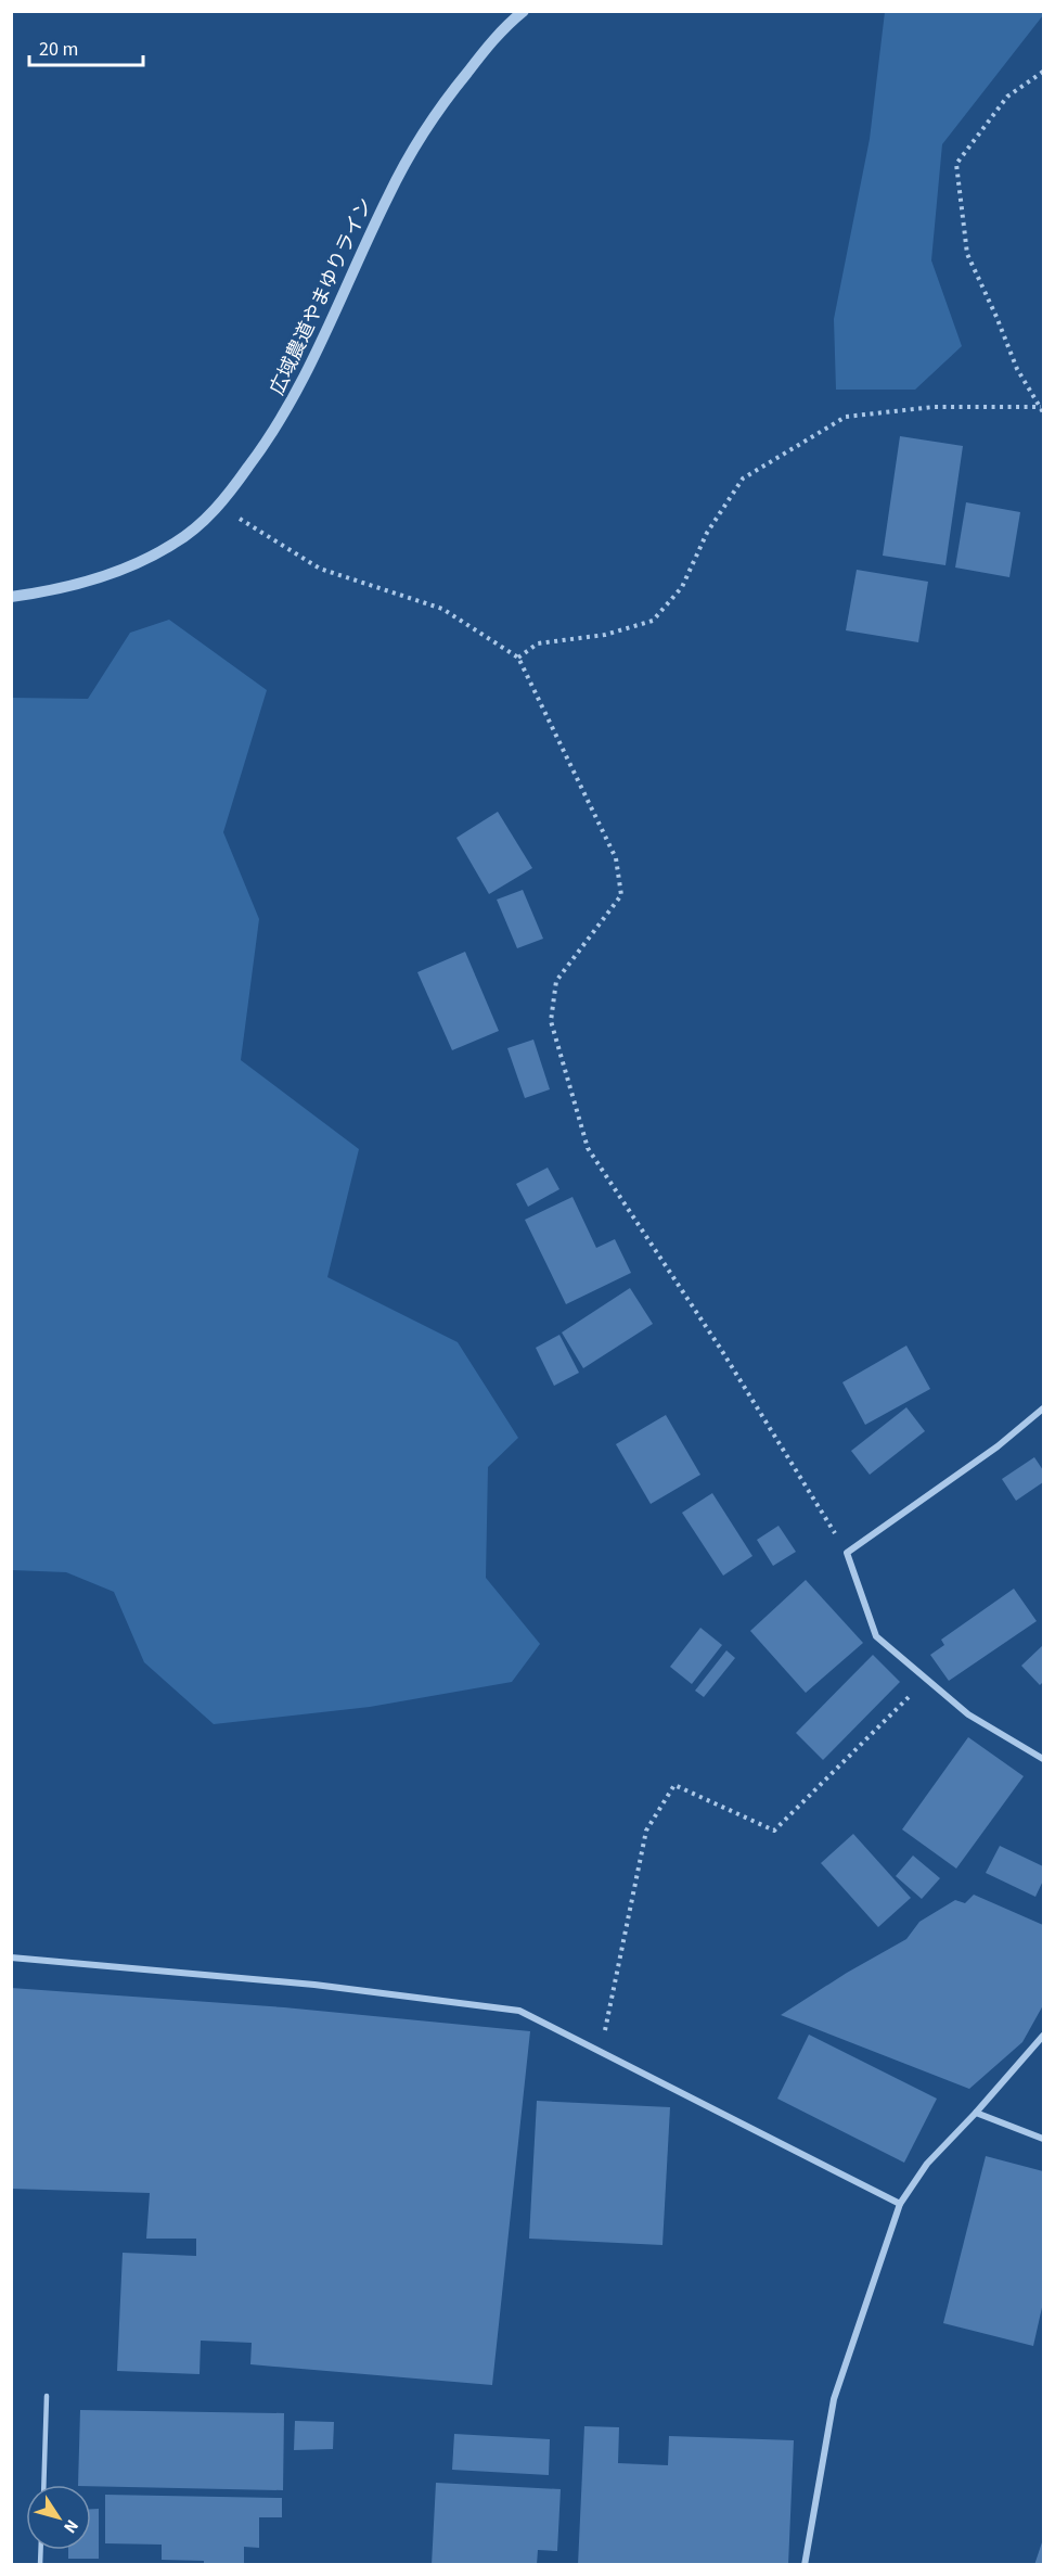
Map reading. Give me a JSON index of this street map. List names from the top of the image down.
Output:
{
  "streets": {
    "street": ["広域農道やまゆりライン"]
  },
  "scale_bar": "20 m",
  "north": "bottom right"
}
